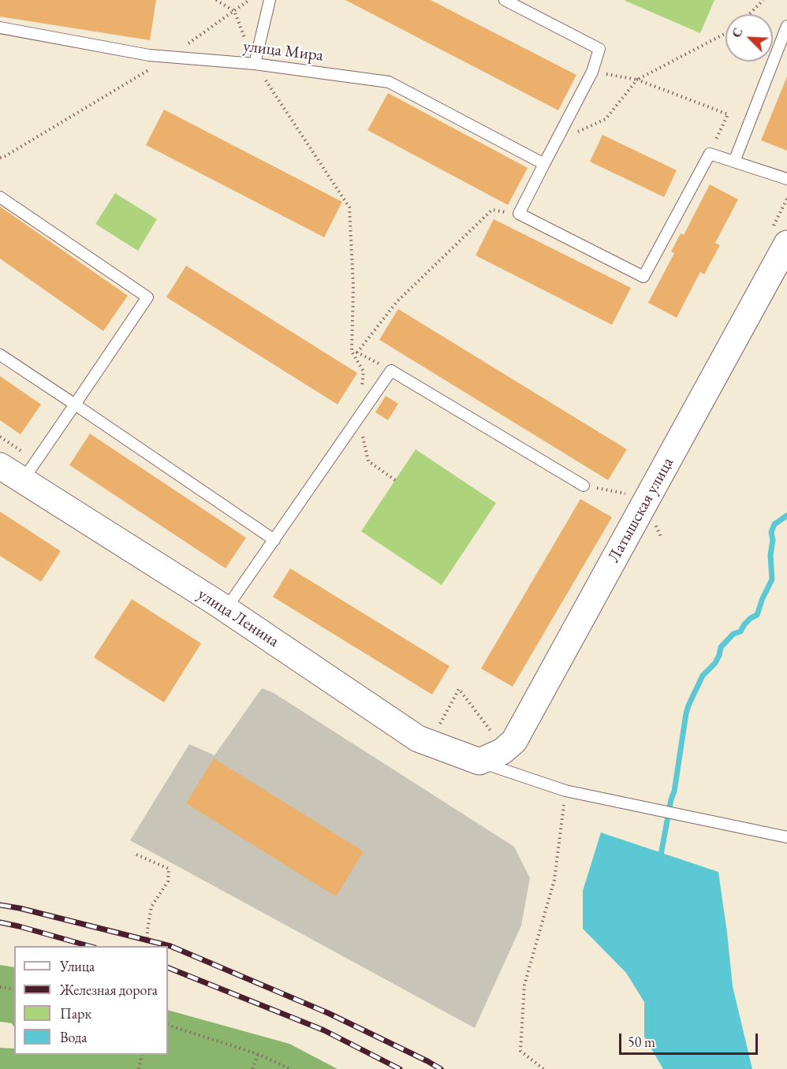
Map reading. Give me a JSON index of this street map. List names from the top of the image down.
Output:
{
  "streets": {
    "street": ["Латышская улица", "улица Ленина"],
    "lane": ["улица Мира"]
  },
  "crossings": [
    ["Латышская улица", "улица Ленина"]
  ],
  "legend": [
    "Улица",
    "Железная дорога",
    "Парк",
    "Вода"
  ],
  "scale_bar": "50 m",
  "north": "top left"
}
